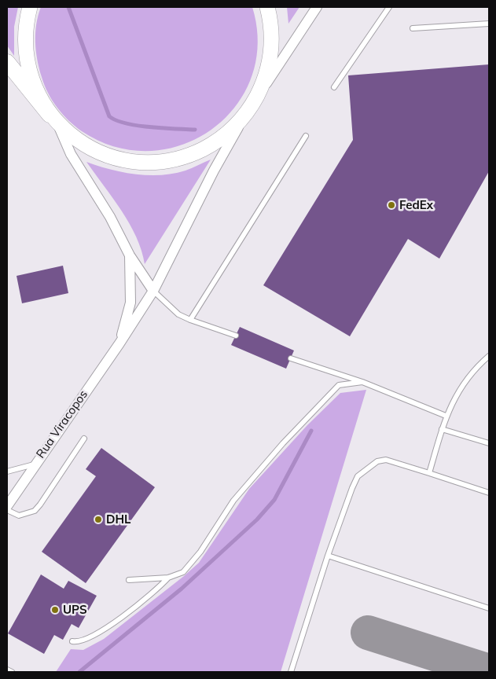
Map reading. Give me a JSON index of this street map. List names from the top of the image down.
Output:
{
  "streets": {
    "street": ["Rua Viracopos"]
  },
  "places": ["FedEx", "DHL", "UPS"]
}
